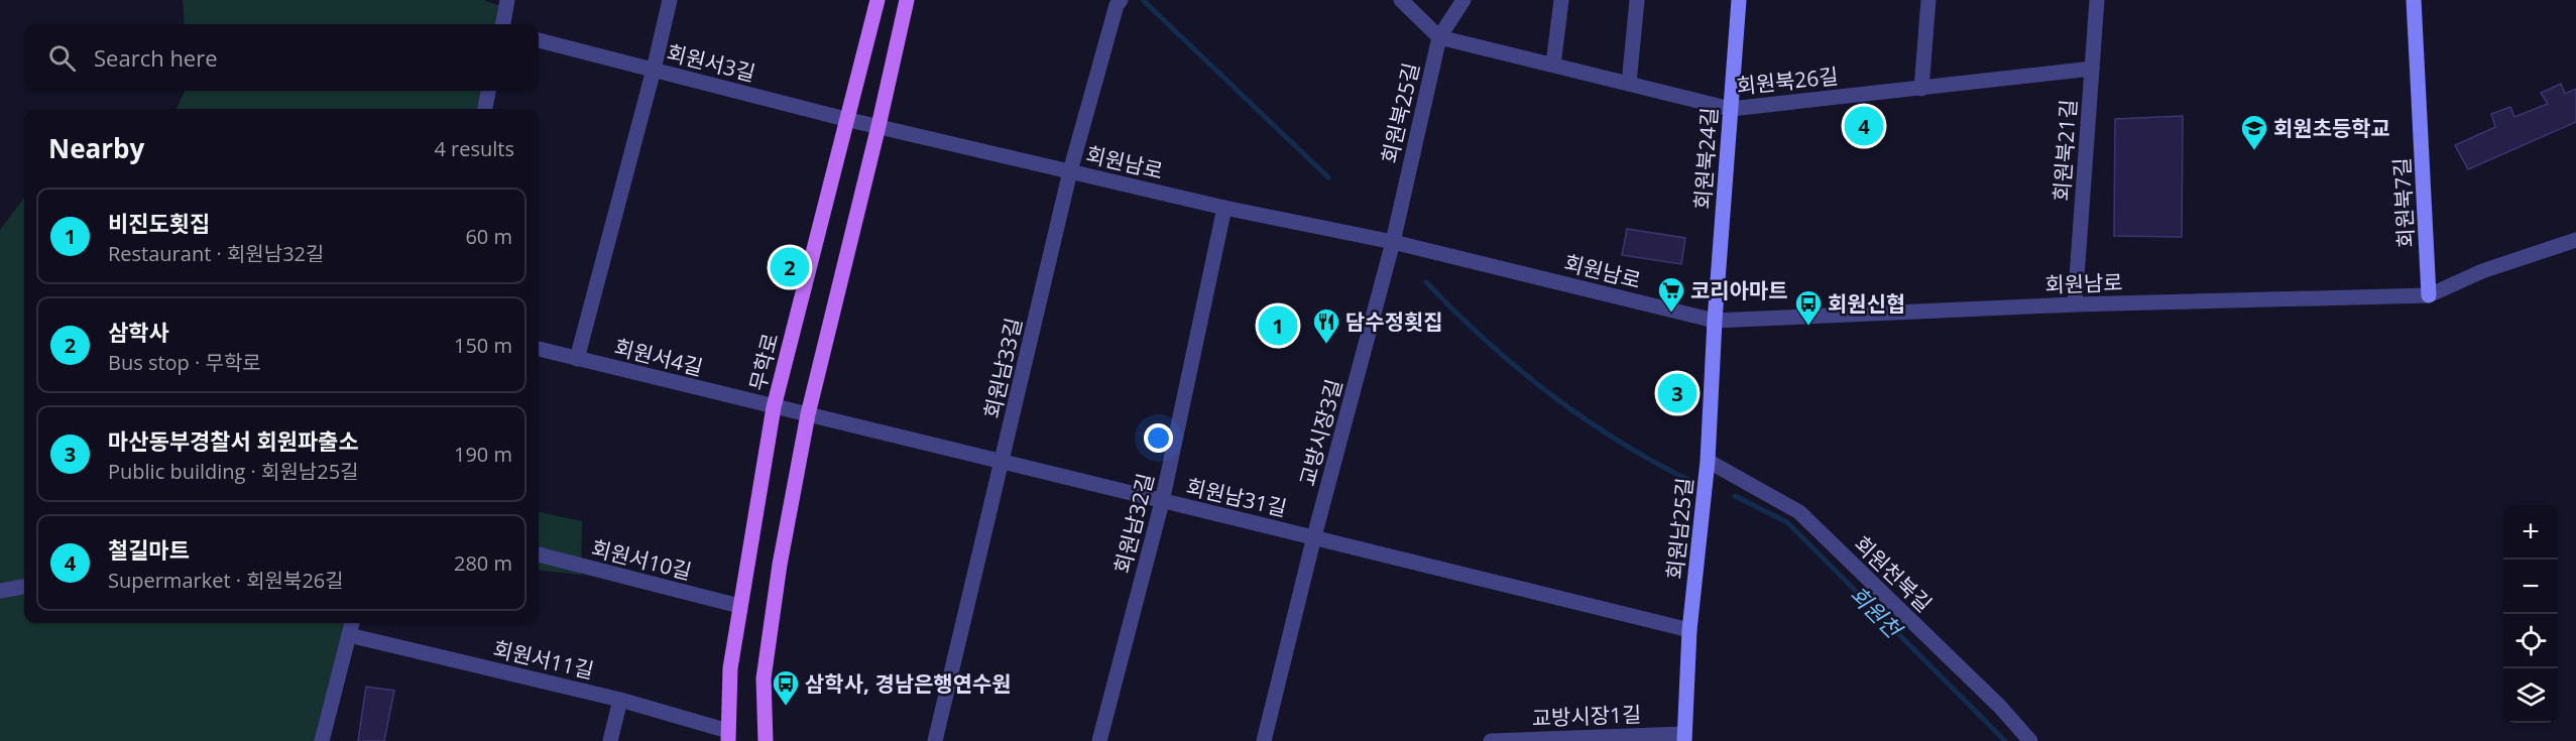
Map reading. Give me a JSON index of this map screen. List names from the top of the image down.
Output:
{
  "streets": {
    "main road": [
      "회원북24길",
      "회원북7길",
      "무학로",
      "회원남25길"
    ],
    "street": [
      "회원서3길",
      "회원북26길",
      "회원북25길",
      "회원북21길",
      "회원남로",
      "회원서4길",
      "회원남33길",
      "교방시장3길",
      "회원남31길",
      "회원남32길",
      "회원서10길",
      "회원천북길",
      "회원서11길",
      "교방시장1길"
    ]
  },
  "crossings": [
    ["회원서3길", "회원남로"],
    ["회원서3길", "무학로"],
    ["회원북26길", "회원북25길"],
    ["회원북26길", "회원북21길"],
    ["회원북26길", "회원북24길"],
    ["회원북25길", "회원남로"],
    ["회원북25길", "교방시장3길"],
    ["회원북21길", "회원남로"],
    ["회원북24길", "회원남로"],
    ["회원북24길", "회원남25길"],
    ["회원남로", "회원북7길"],
    ["회원남로", "회원남33길"],
    ["회원남로", "교방시장3길"],
    ["회원남로", "회원남32길"],
    ["회원남로", "회원남25길"],
    ["회원서4길", "무학로"],
    ["회원서4길", "회원남31길"],
    ["무학로", "회원남31길"],
    ["무학로", "회원서10길"],
    ["무학로", "회원서11길"],
    ["회원남33길", "회원남31길"],
    ["교방시장3길", "회원남31길"],
    ["회원남31길", "회원남32길"],
    ["회원남31길", "회원남25길"],
    ["회원남25길", "회원천북길"],
    ["회원남25길", "교방시장1길"]
  ],
  "water": ["회원천"],
  "places": {
    "school or university": ["회원초등학교"],
    "supermarket": ["코리아마트"],
    "bus stop": ["회원신협", "삼학사, 경남은행연수원"],
    "restaurant": ["담수정횟집"]
  },
  "page": {
    "search": "Search here",
    "pins": [
      "4",
      "2",
      "1",
      "3"
    ],
    "heading": ["Nearby", "4 results"],
    "list": [
      {
        "mark": "1",
        "name": "비진도횟집",
        "note": "Restaurant · 회원남32길",
        "value": "60 m"
      },
      {
        "mark": "2",
        "name": "삼학사",
        "note": "Bus stop · 무학로",
        "value": "150 m"
      },
      {
        "mark": "3",
        "name": "마산동부경찰서 회원파출소",
        "note": "Public building · 회원남25길",
        "value": "190 m"
      },
      {
        "mark": "4",
        "name": "철길마트",
        "note": "Supermarket · 회원북26길",
        "value": "280 m"
      }
    ],
    "map_buttons": ["+", "−"]
  }
}
